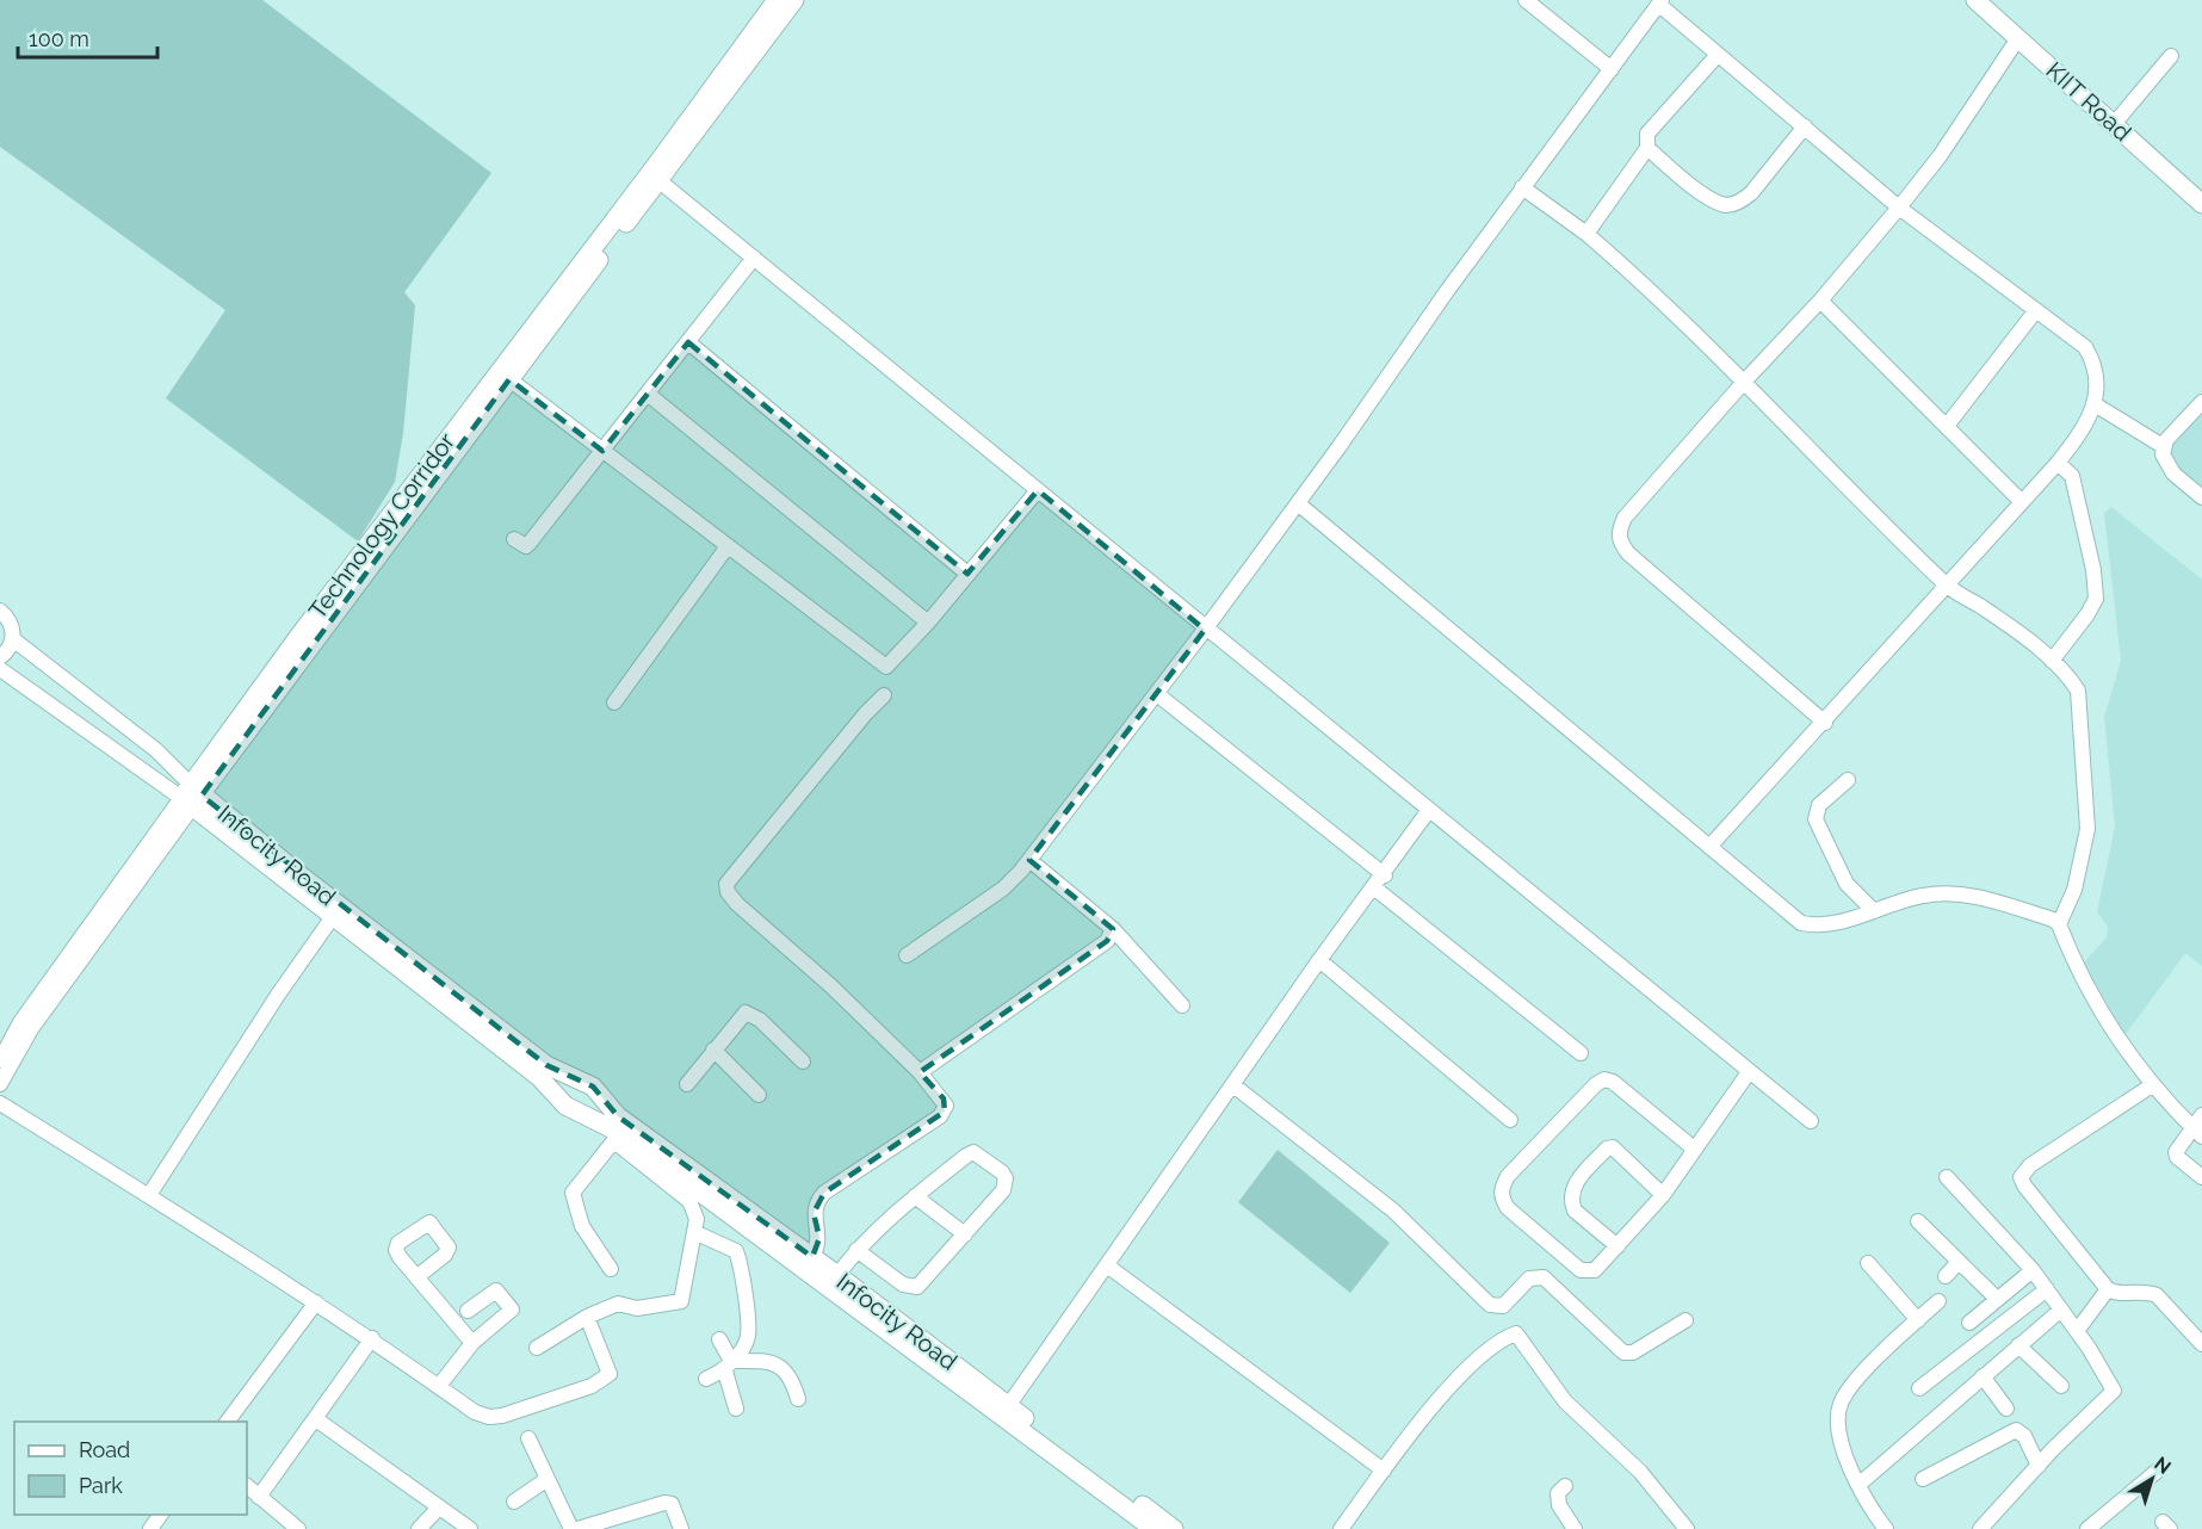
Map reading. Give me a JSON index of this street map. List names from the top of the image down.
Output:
{
  "streets": {
    "main road": ["KIIT Road", "Technology Corridor", "Infocity Road"]
  },
  "crossings": [
    ["Technology Corridor", "Infocity Road"]
  ],
  "legend": ["Road", "Park"],
  "scale_bar": "100 m",
  "north": "top right"
}
